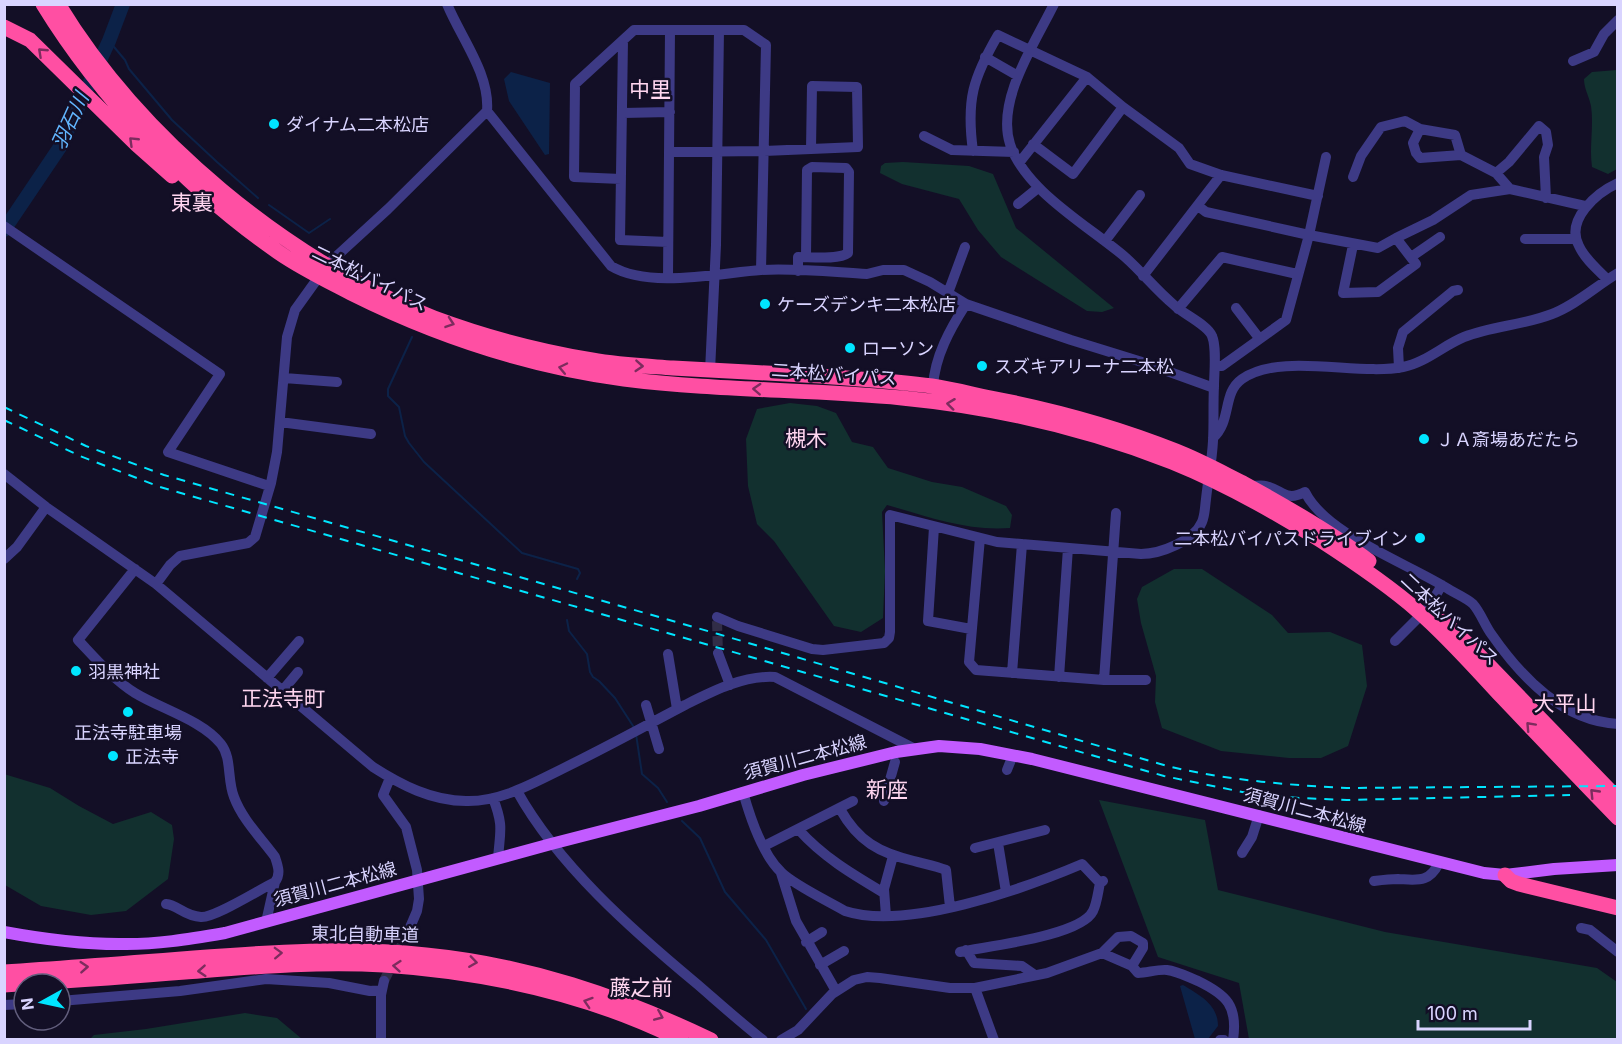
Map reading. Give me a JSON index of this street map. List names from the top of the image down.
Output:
{
  "streets": {
    "highway": ["二本松バイパス", "東北自動車道"],
    "main road": ["須賀川二本松線"]
  },
  "districts": [
    "中里",
    "東裏",
    "槻木",
    "正法寺町",
    "大平山",
    "新座",
    "藤之前"
  ],
  "water": ["羽石川"],
  "places": [
    "ダイナム二本松店",
    "ケーズデンキ二本松店",
    "ローソン",
    "スズキアリーナ二本松",
    "ＪＡ斎場あだたら",
    "二本松バイパスドライブイン",
    "羽黒神社",
    "正法寺駐車場",
    "正法寺"
  ],
  "scale_bar": "100 m",
  "north": "left"
}
